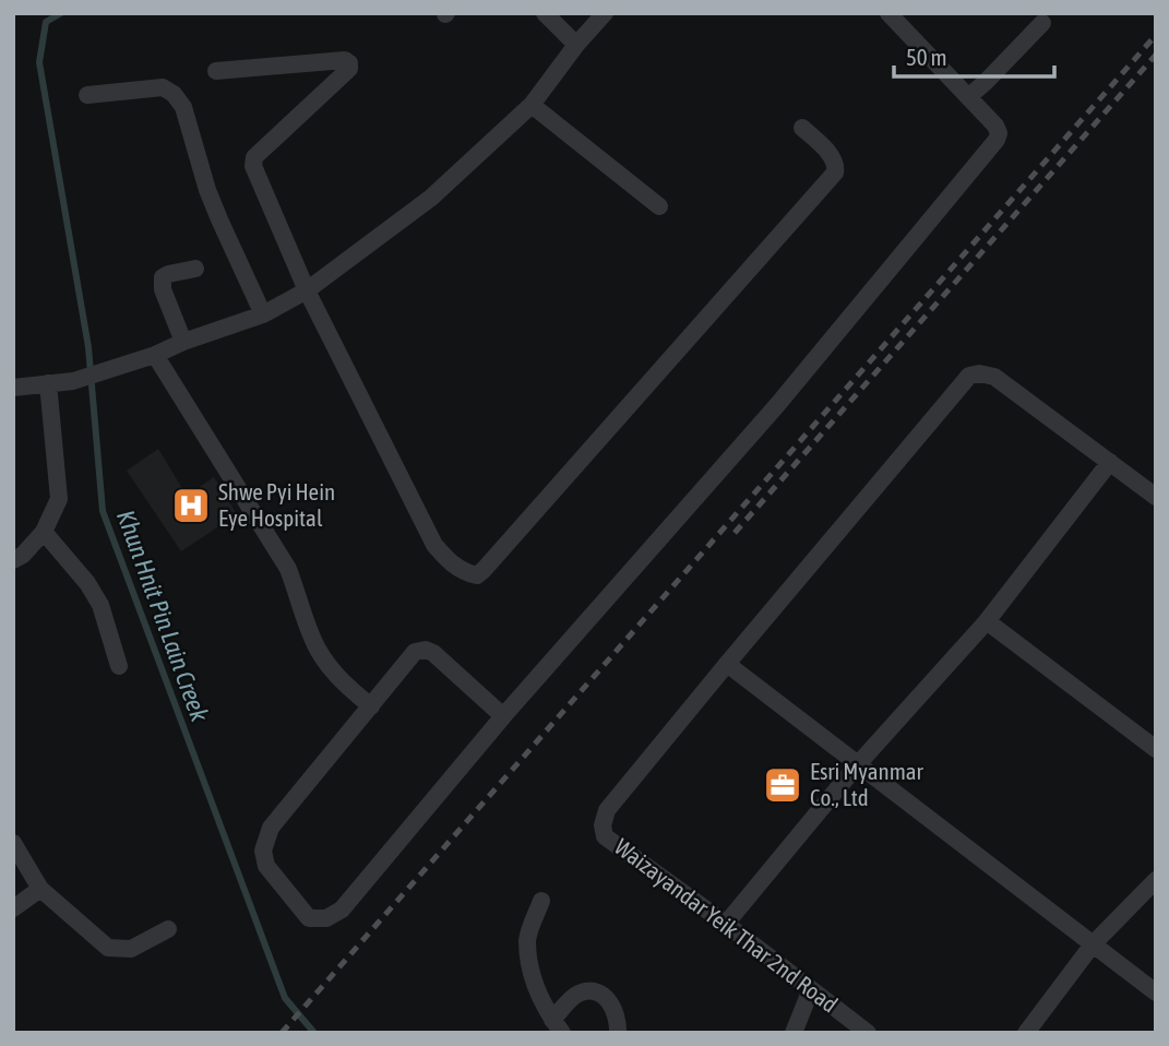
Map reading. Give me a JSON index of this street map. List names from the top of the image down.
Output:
{
  "streets": {
    "street": ["Waizayandar Yeik Thar 2nd Road"]
  },
  "water": ["Khun Hnit Pin Lain Creek"],
  "places": {
    "hospital": ["Shwe Pyi Hein Eye Hospital"],
    "office": ["Esri Myanmar Co., Ltd"]
  },
  "scale_bar": "50 m"
}
